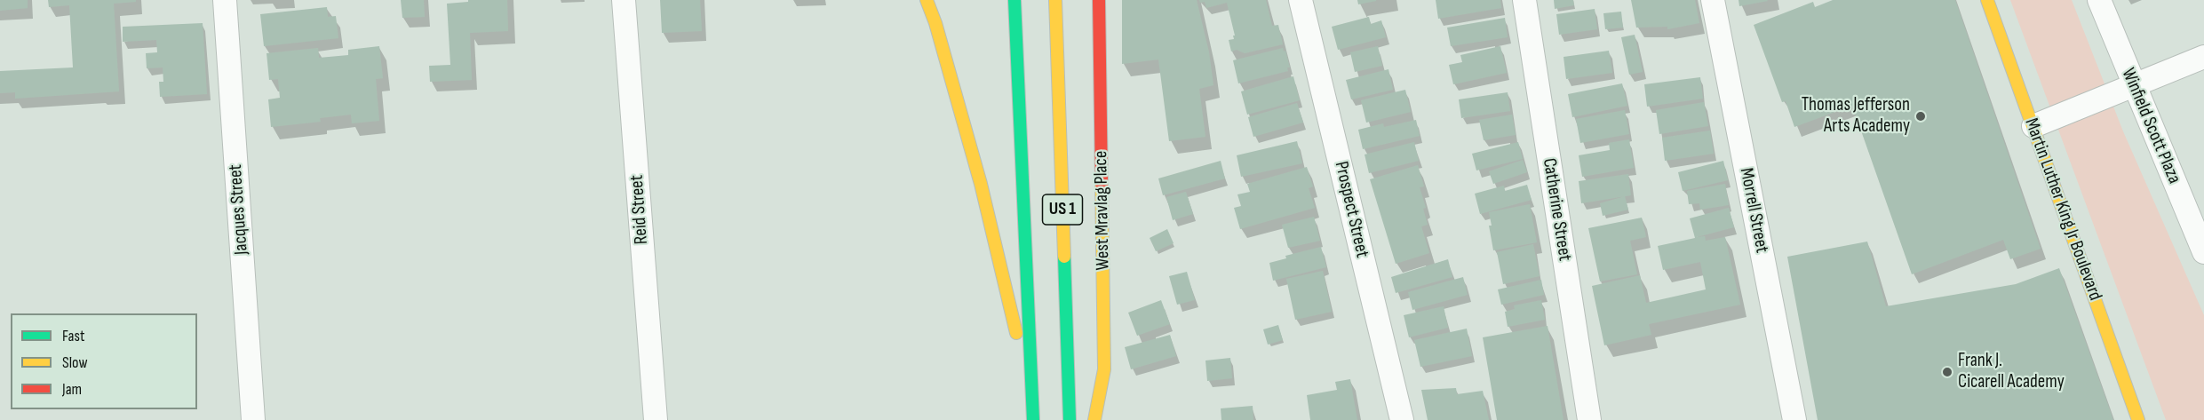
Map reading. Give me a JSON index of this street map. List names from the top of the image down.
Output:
{
  "streets": {
    "main road": ["US 1", "Martin Luther King Jr Boulevard", "West Mravlag Place"],
    "street": [
      "Winfield Scott Plaza",
      "Jacques Street",
      "Reid Street",
      "Prospect Street",
      "Catherine Street",
      "Morrell Street"
    ]
  },
  "places": ["Thomas Jefferson Arts Academy", "Frank J. Cicarell Academy"],
  "legend": ["Fast", "Slow", "Jam"]
}
